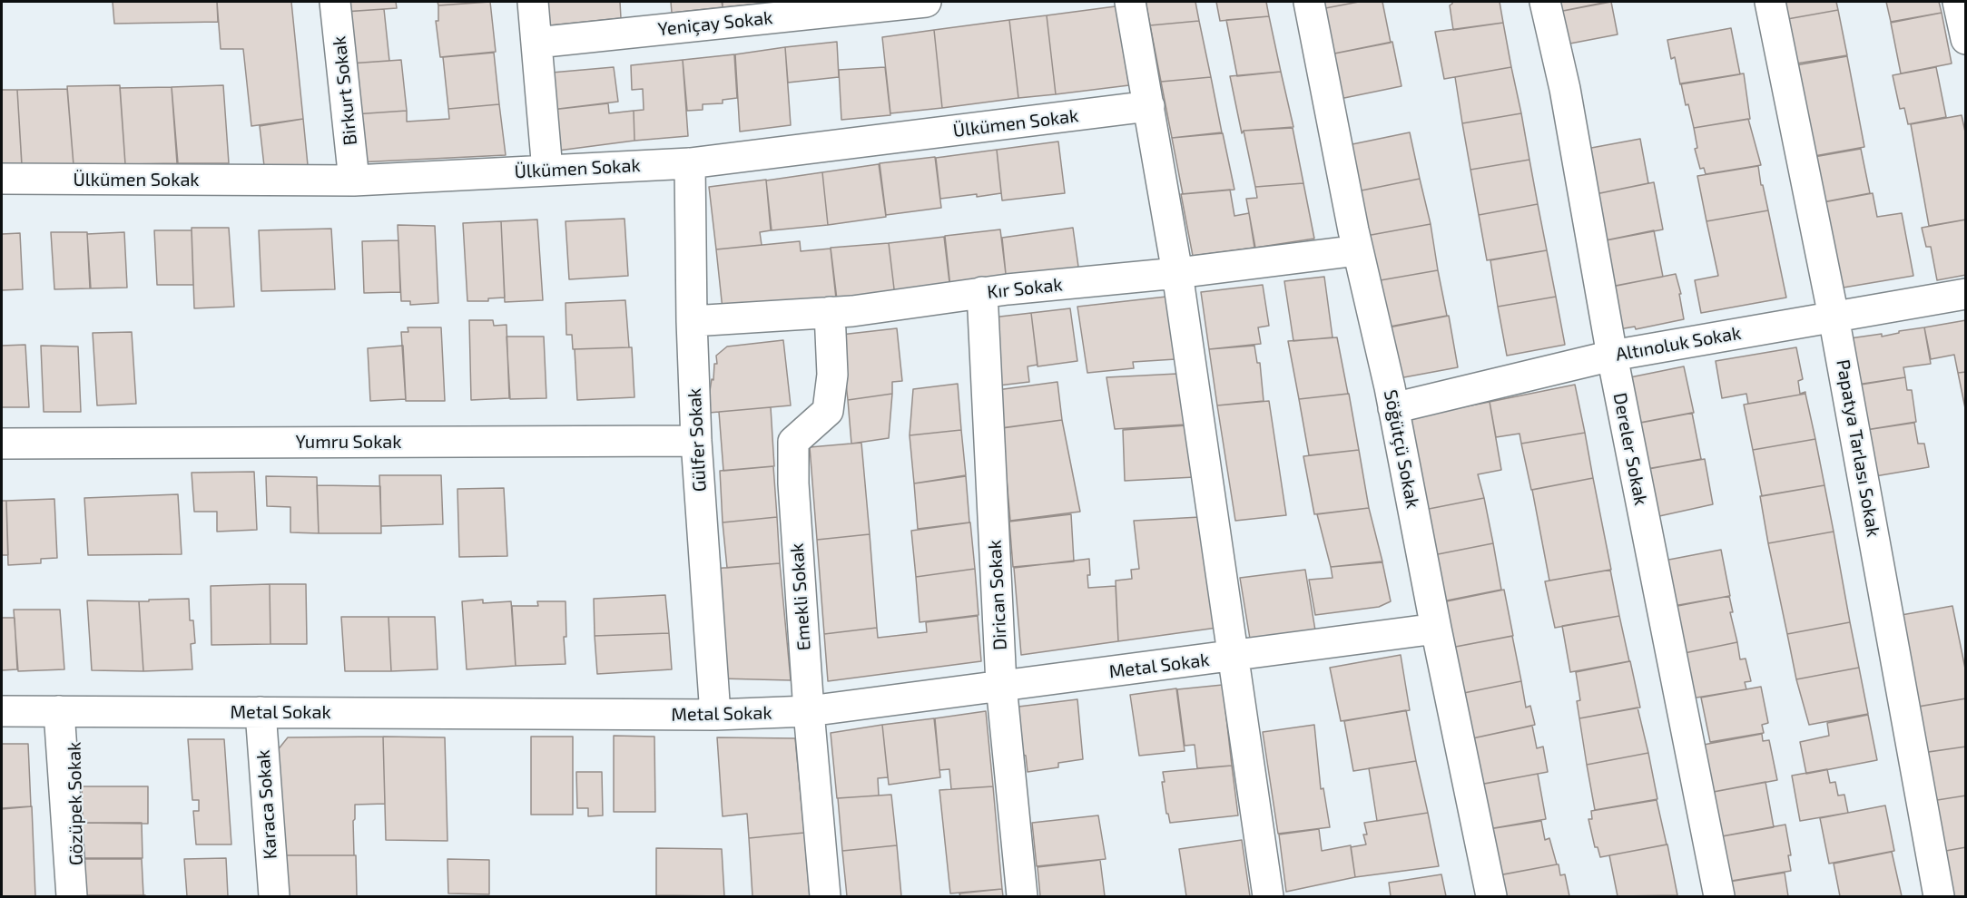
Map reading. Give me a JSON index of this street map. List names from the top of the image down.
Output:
{
  "streets": {
    "street": [
      "Yeniçay Sokak",
      "Birkurt Sokak",
      "Ülkümen Sokak",
      "Kır Sokak",
      "Altınoluk Sokak",
      "Gülfer Sokak",
      "Yumru Sokak",
      "Papatya Tarlası Sokak",
      "Söğütçü Sokak",
      "Dereler Sokak",
      "Dirican Sokak",
      "Emekli Sokak",
      "Metal Sokak",
      "Gözüpek Sokak",
      "Karaca Sokak"
    ]
  },
  "crossings": [
    ["Birkurt Sokak", "Ülkümen Sokak"],
    ["Ülkümen Sokak", "Gülfer Sokak"],
    ["Kır Sokak", "Gülfer Sokak"],
    ["Kır Sokak", "Söğütçü Sokak"],
    ["Kır Sokak", "Dirican Sokak"],
    ["Kır Sokak", "Emekli Sokak"],
    ["Altınoluk Sokak", "Papatya Tarlası Sokak"],
    ["Altınoluk Sokak", "Söğütçü Sokak"],
    ["Altınoluk Sokak", "Dereler Sokak"],
    ["Gülfer Sokak", "Yumru Sokak"],
    ["Gülfer Sokak", "Metal Sokak"],
    ["Söğütçü Sokak", "Metal Sokak"],
    ["Dirican Sokak", "Metal Sokak"],
    ["Emekli Sokak", "Metal Sokak"],
    ["Metal Sokak", "Gözüpek Sokak"],
    ["Metal Sokak", "Karaca Sokak"]
  ]
}
